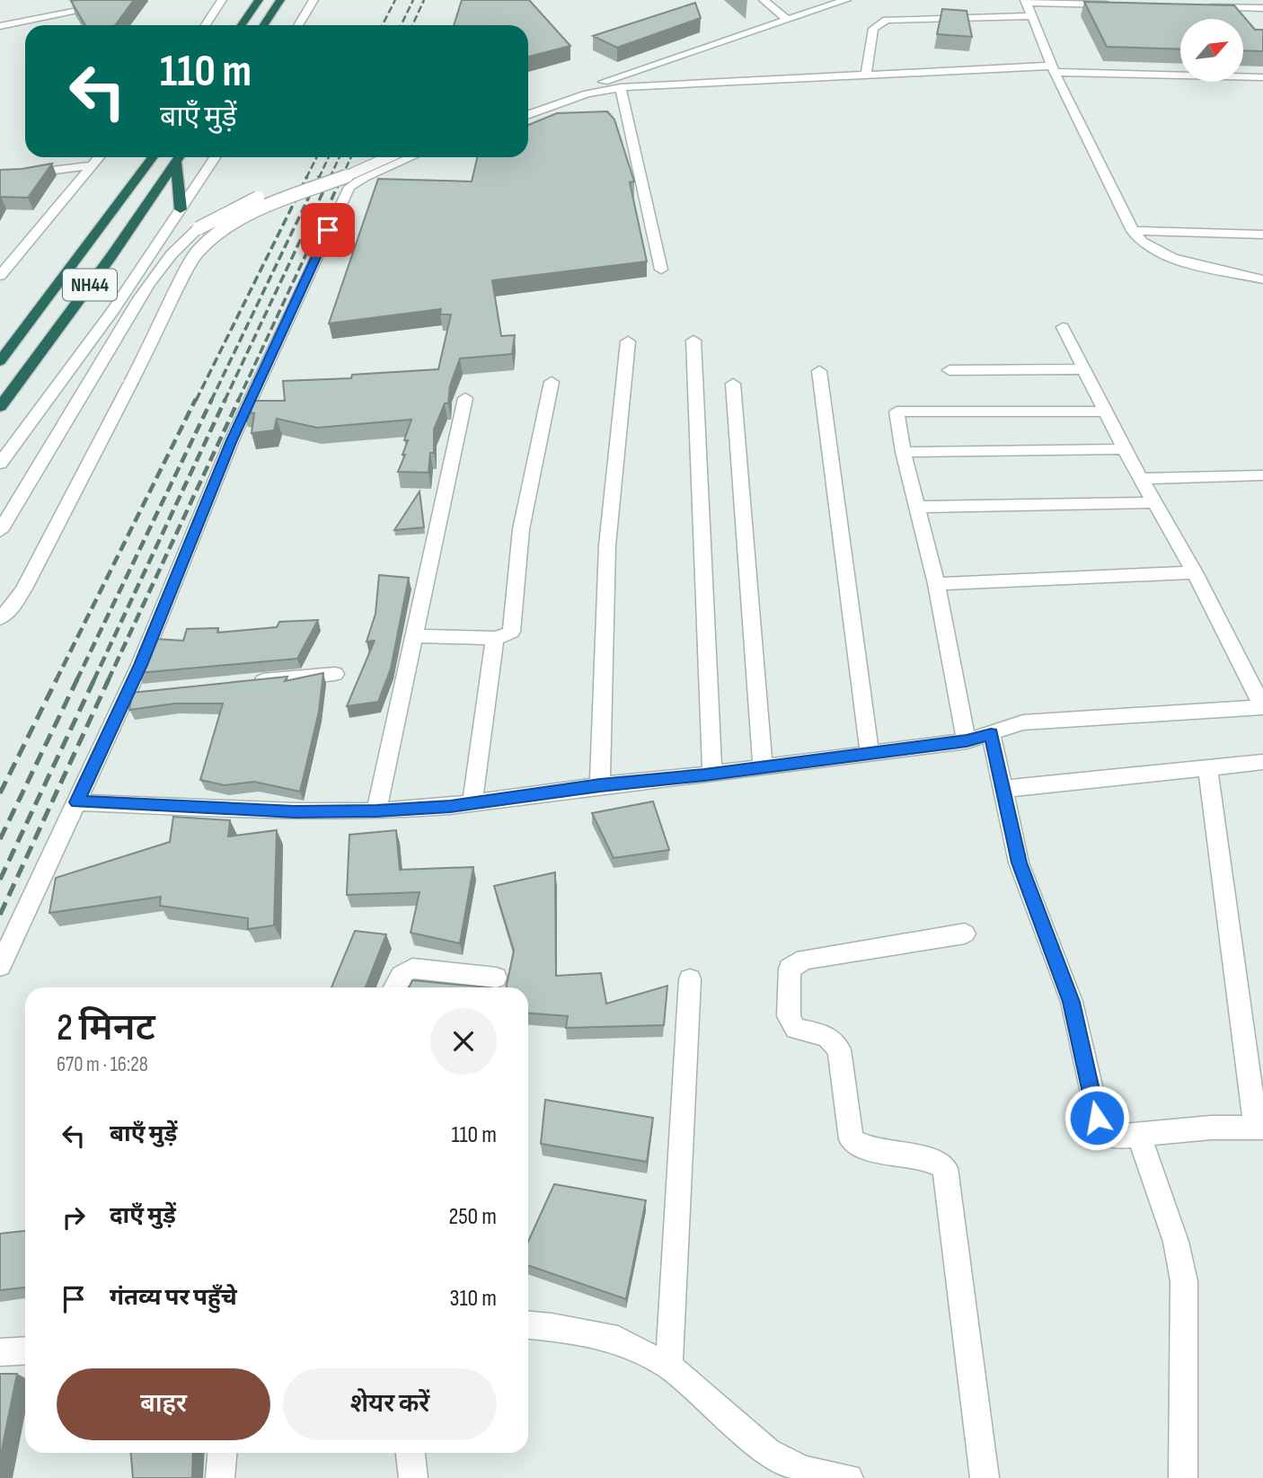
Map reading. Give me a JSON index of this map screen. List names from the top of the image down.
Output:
{
  "streets": {
    "highway": ["NH44"]
  },
  "north": "top right",
  "page": {
    "turn": ["110 m", "बाएँ मुड़ें"],
    "heading": ["2 मिनट", "670 m · 16:28"],
    "list": [
      {
        "name": "बाएँ मुड़ें",
        "value": "110 m"
      },
      {
        "name": "दाएँ मुड़ें",
        "value": "250 m"
      },
      {
        "name": "गंतव्य पर पहुँचे",
        "value": "310 m"
      }
    ],
    "buttons": ["बाहर", "शेयर करें"]
  }
}
